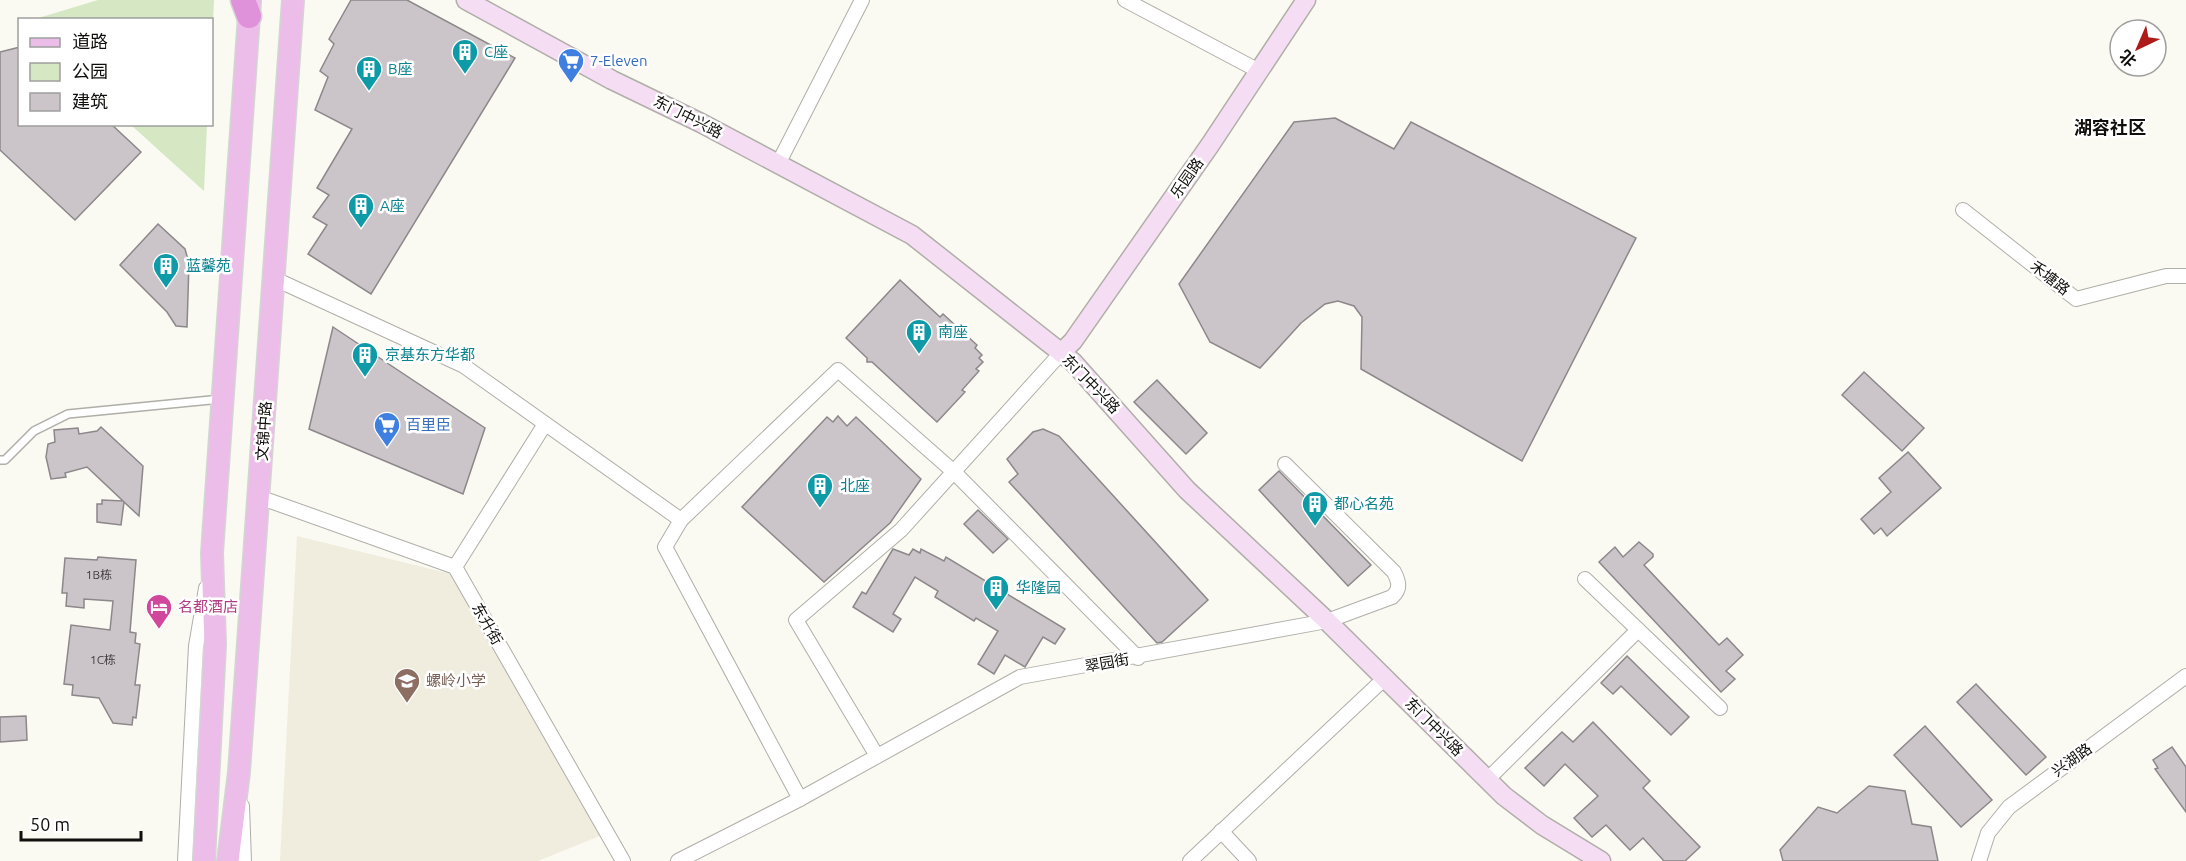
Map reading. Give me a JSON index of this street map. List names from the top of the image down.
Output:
{
  "streets": {
    "main road": ["文锦中路"],
    "street": [
      "东门中兴路",
      "乐园路",
      "禾塘路",
      "东升街",
      "翠园街",
      "兴湖路"
    ]
  },
  "crossings": [
    ["东门中兴路", "乐园路"],
    ["东门中兴路", "翠园街"]
  ],
  "districts": ["湖容社区"],
  "places": {
    "building": [
      "C座",
      "B座",
      "A座",
      "蓝馨苑",
      "南座",
      "京基东方华都",
      "北座",
      "都心名苑",
      "华隆园"
    ],
    "supermarket": ["7-Eleven", "百里臣"],
    "hotel": ["名都酒店"],
    "school or university": ["螺岭小学"]
  },
  "house_numbers": ["1B栋", "1C栋"],
  "legend": ["道路", "公园", "建筑"],
  "scale_bar": "50 m",
  "north": "bottom left"
}
